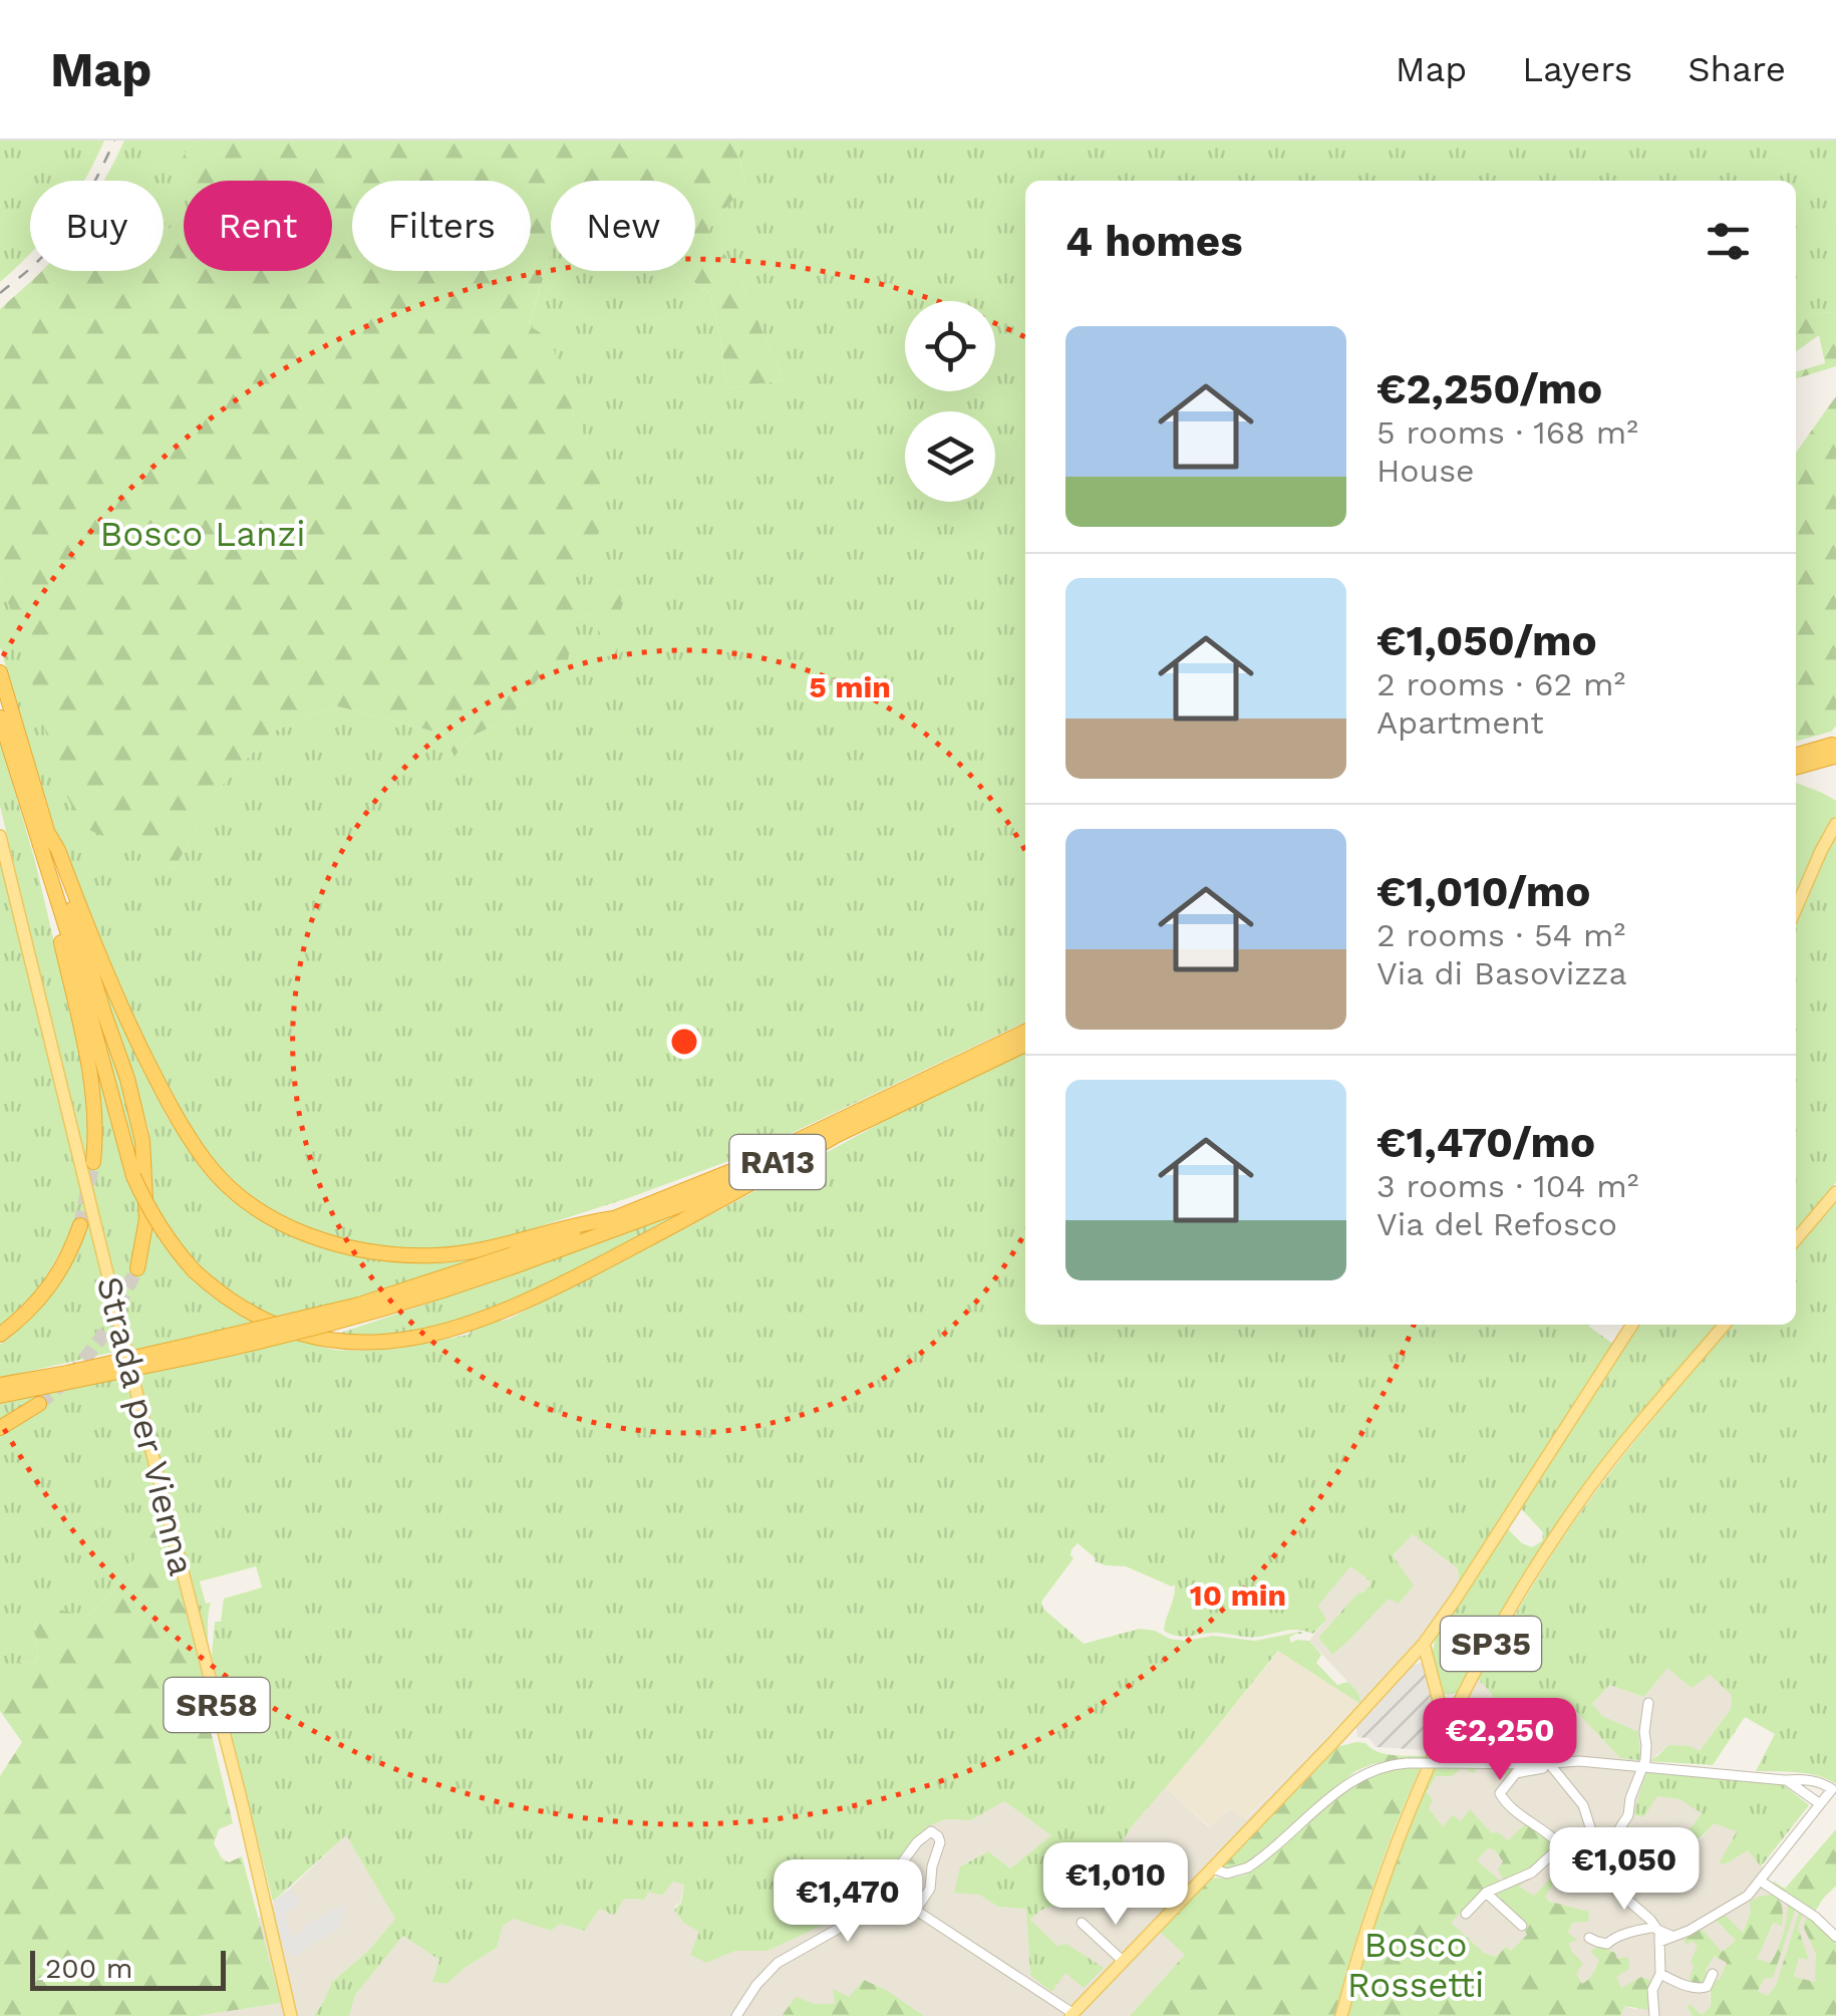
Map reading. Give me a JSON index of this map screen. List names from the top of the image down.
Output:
{
  "streets": {
    "highway": ["RA13"],
    "main road": ["Strada per Vienna", "SP35", "SR58"]
  },
  "parks": ["Bosco Lanzi", "Bosco Rossetti"],
  "scale_bar": "200 m",
  "page": {
    "header": "Map",
    "nav": ["Map", "Layers", "Share"],
    "chip": [
      "Buy",
      "Rent",
      "Filters",
      "New"
    ],
    "heading": "4 homes",
    "list": [
      {
        "name": "€2,250/mo",
        "note": "5 rooms · 168 m² · House"
      },
      {
        "name": "€1,050/mo",
        "note": "2 rooms · 62 m² · Apartment"
      },
      {
        "name": "€1,010/mo",
        "note": "2 rooms · 54 m² · Via di Basovizza"
      },
      {
        "name": "€1,470/mo",
        "note": "3 rooms · 104 m² · Via del Refosco"
      }
    ],
    "price": [
      "€2,250",
      "€1,050",
      "€1,010",
      "€1,470"
    ],
    "scale": "200 m"
  },
  "rings": ["5 min", "10 min"]
}
